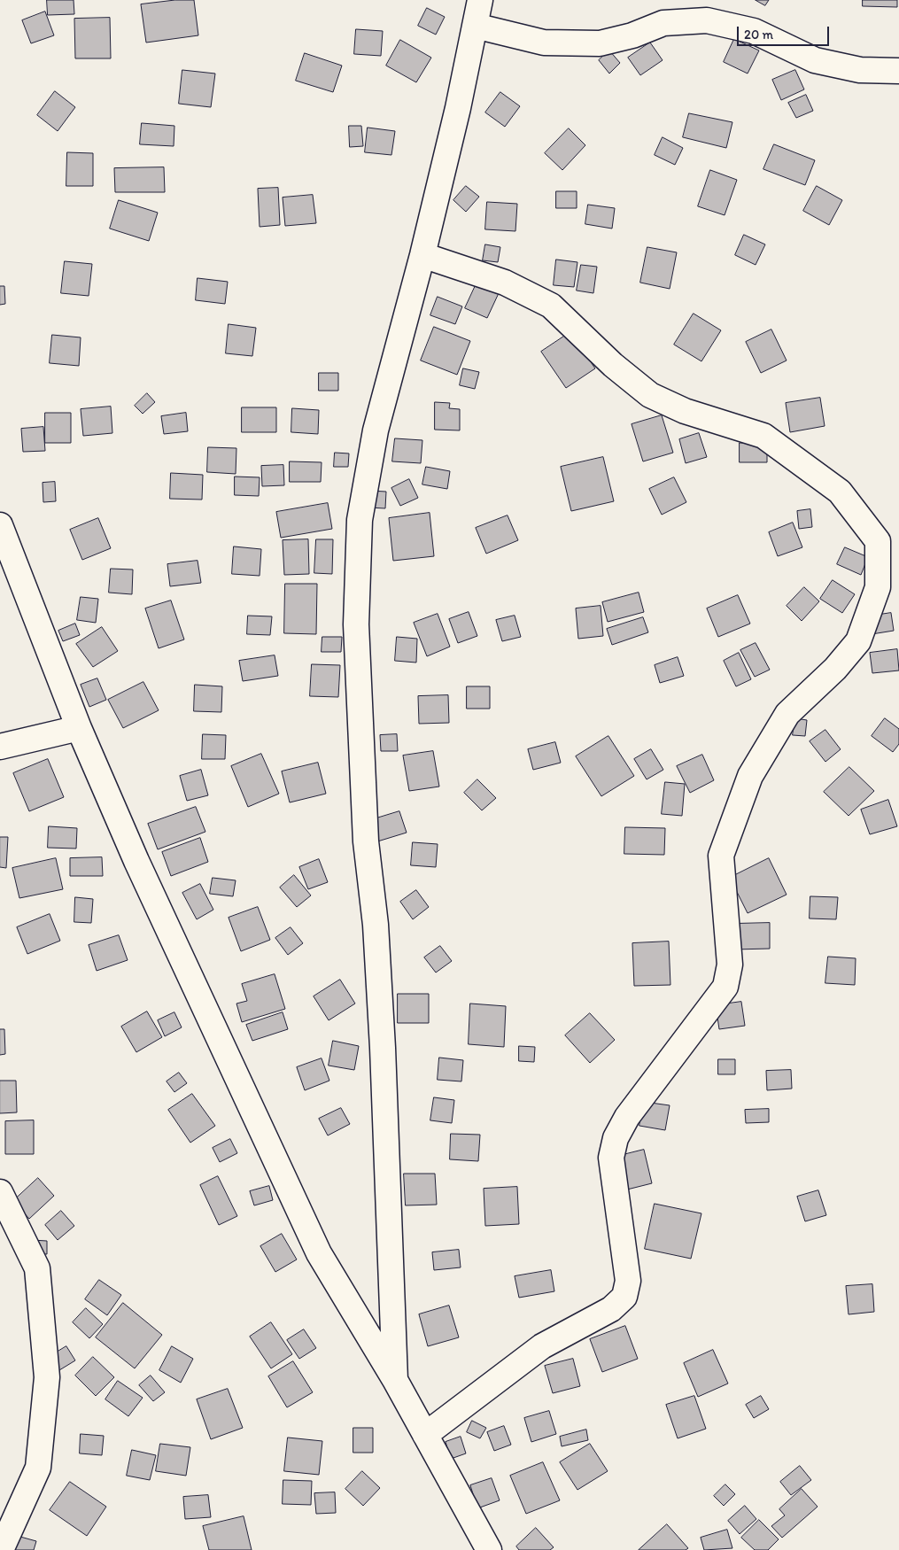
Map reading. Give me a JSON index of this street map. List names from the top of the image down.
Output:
{
  "scale_bar": "20 m"
}
